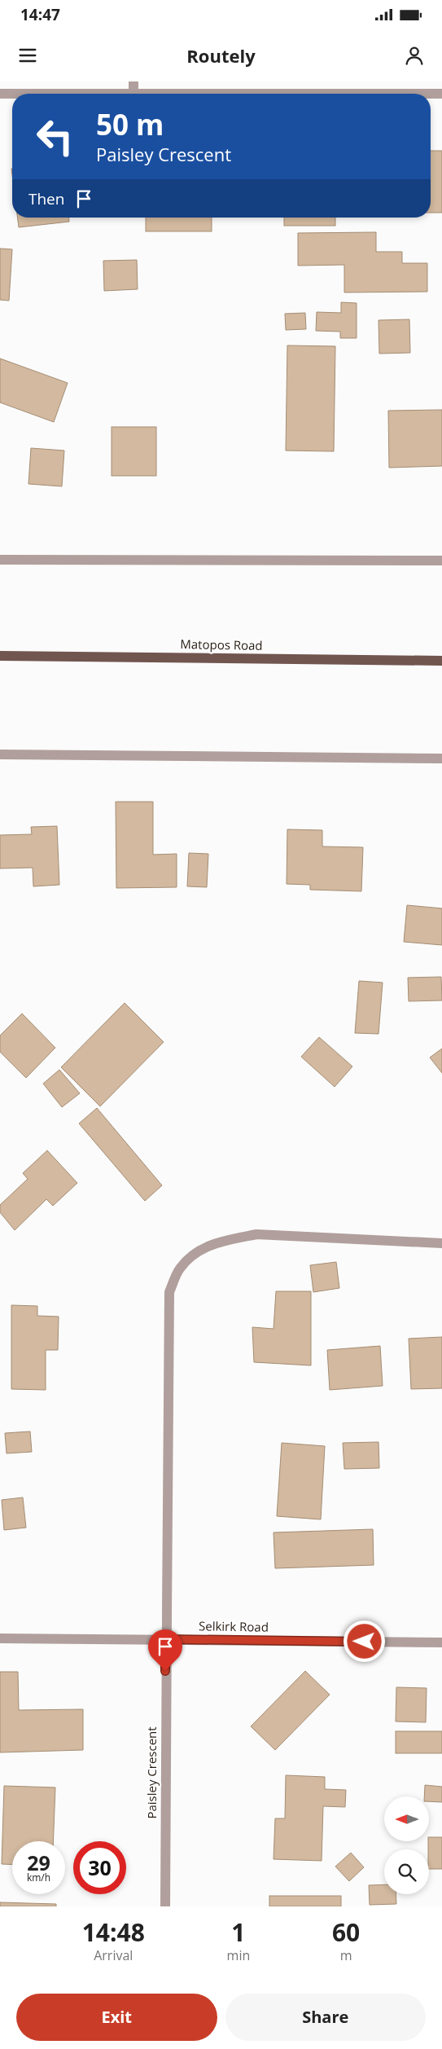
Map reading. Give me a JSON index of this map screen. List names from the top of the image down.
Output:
{
  "streets": {
    "main road": ["Matopos Road"],
    "street": ["Selkirk Road", "Paisley Crescent"]
  },
  "crossings": [
    ["Selkirk Road", "Paisley Crescent"]
  ],
  "north": "left",
  "page": {
    "status": "14:47",
    "header": "Routely",
    "turn": ["50 m", "Paisley Crescent"],
    "then": "Then",
    "speed": "29 km/h",
    "limit": "30",
    "eta": [
      "14:48",
      "Arrival",
      "1",
      "min",
      "60",
      "m"
    ],
    "buttons": ["Exit", "Share"]
  }
}
